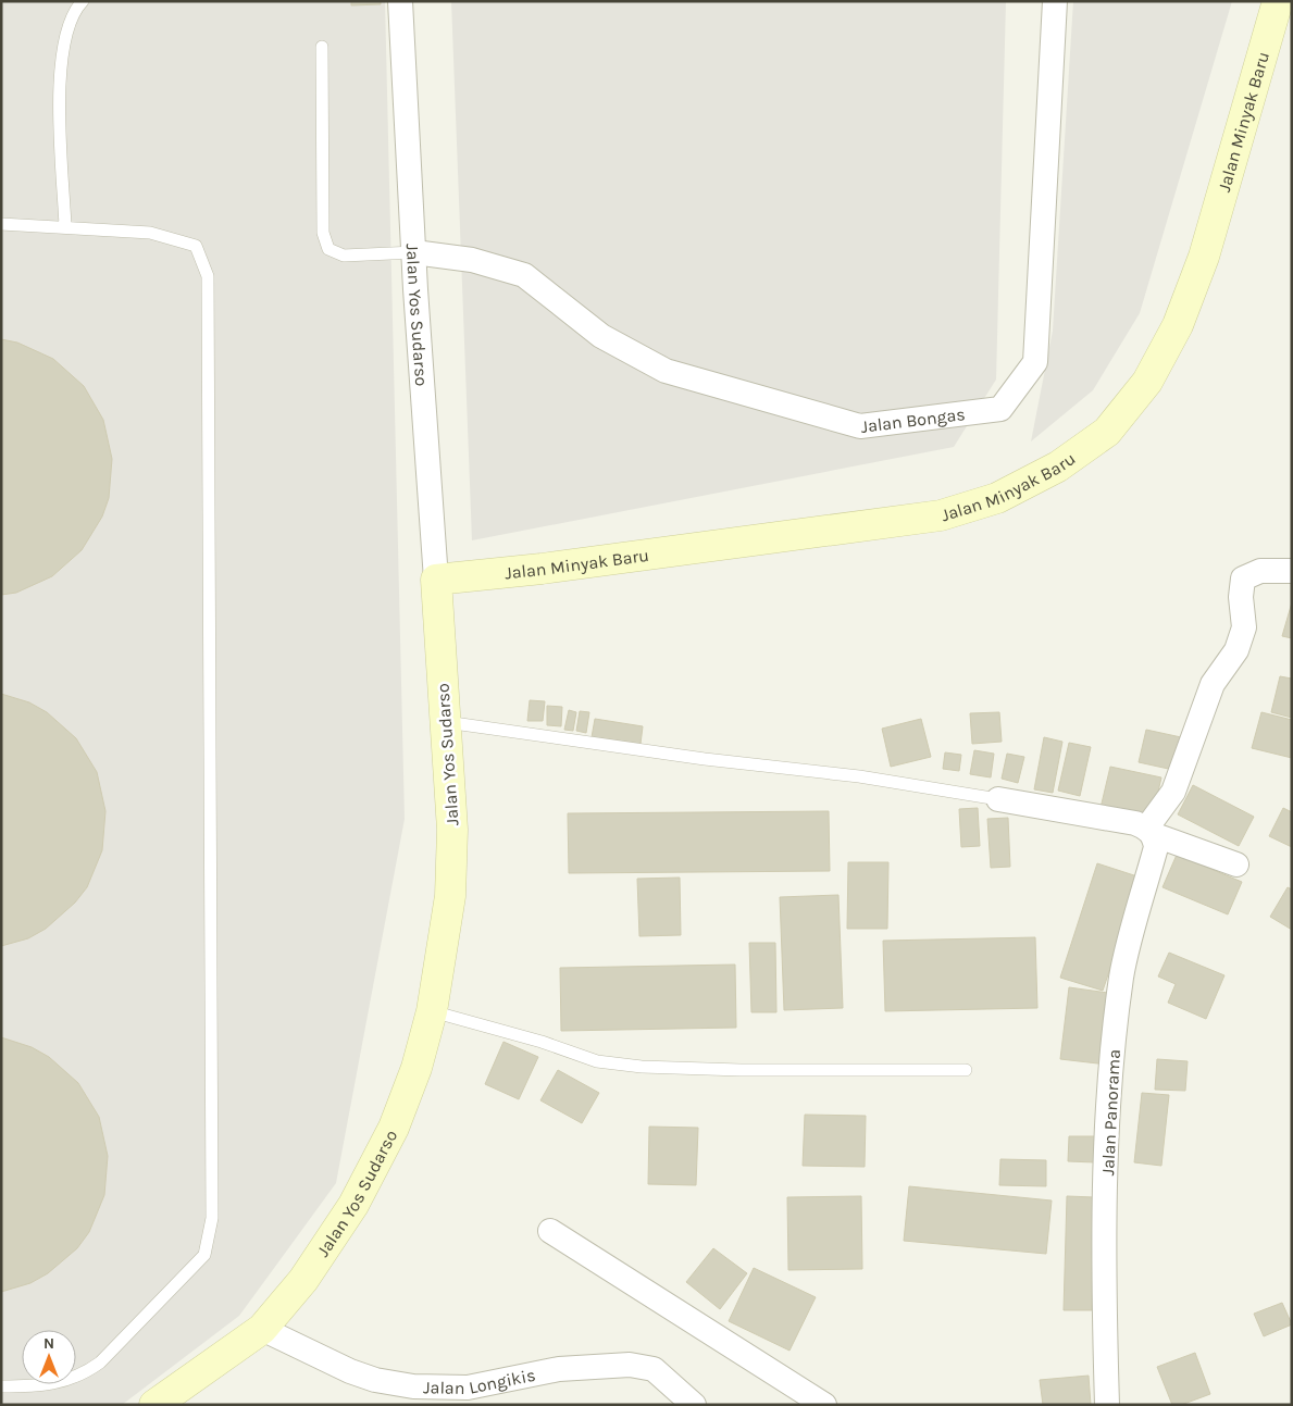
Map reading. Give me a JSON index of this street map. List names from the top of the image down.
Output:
{
  "streets": {
    "main road": ["Jalan Minyak Baru", "Jalan Yos Sudarso"],
    "street": ["Jalan Bongas", "Jalan Panorama", "Jalan Longikis"]
  },
  "crossings": [
    ["Jalan Minyak Baru", "Jalan Yos Sudarso"],
    ["Jalan Yos Sudarso", "Jalan Bongas"],
    ["Jalan Yos Sudarso", "Jalan Longikis"]
  ],
  "north": "top"
}
